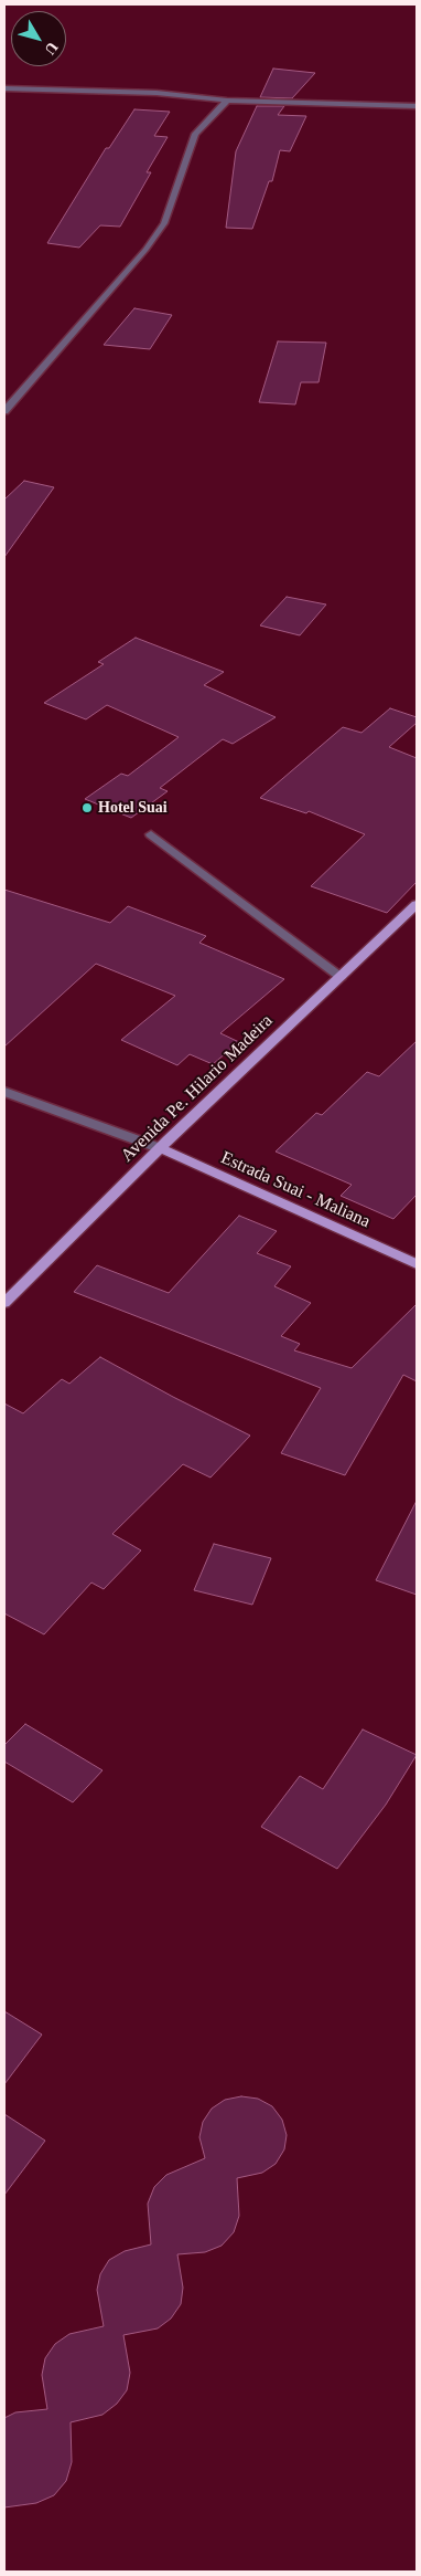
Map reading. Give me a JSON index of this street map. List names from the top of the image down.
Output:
{
  "streets": {
    "main road": ["Avenida Pe. Hilario Madeira", "Estrada Suai - Maliana"]
  },
  "crossings": [
    ["Avenida Pe. Hilario Madeira", "Estrada Suai - Maliana"]
  ],
  "places": ["Hotel Suai"],
  "north": "bottom right"
}
